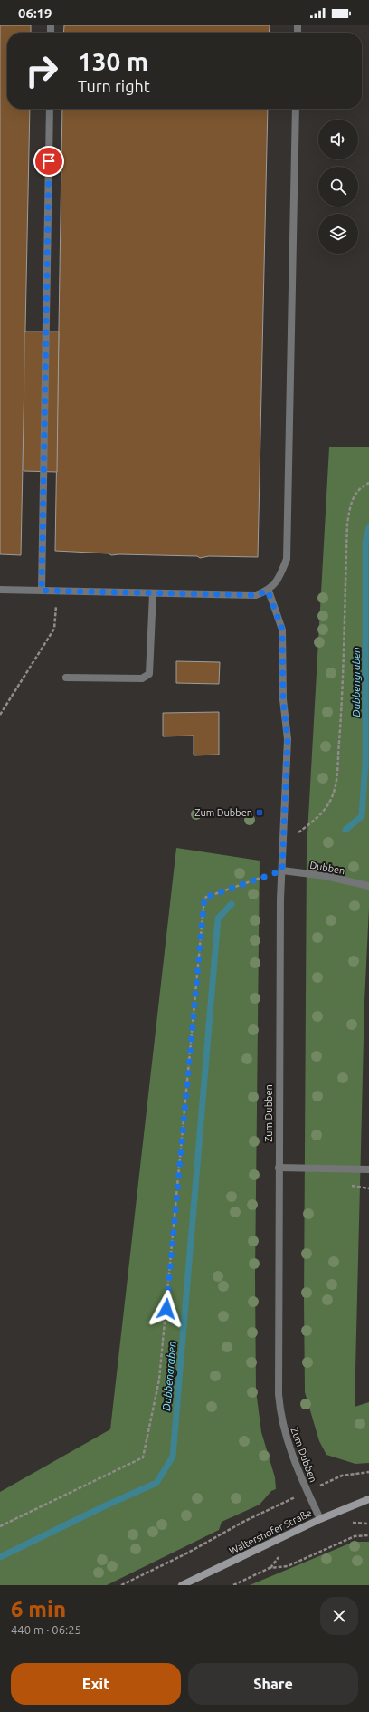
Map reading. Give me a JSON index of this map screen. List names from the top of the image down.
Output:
{
  "streets": {
    "main road": ["Waltershofer Straße"],
    "street": ["Dubben", "Zum Dubben"]
  },
  "crossings": [
    ["Dubben", "Zum Dubben"],
    ["Zum Dubben", "Waltershofer Straße"]
  ],
  "water": ["Dubbengraben"],
  "places": {
    "transit": ["Zum Dubben"]
  },
  "page": {
    "status": "06:19",
    "turn": ["130 m", "Turn right"],
    "heading": ["6 min", "440 m · 06:25"],
    "buttons": ["Exit", "Share"]
  }
}
